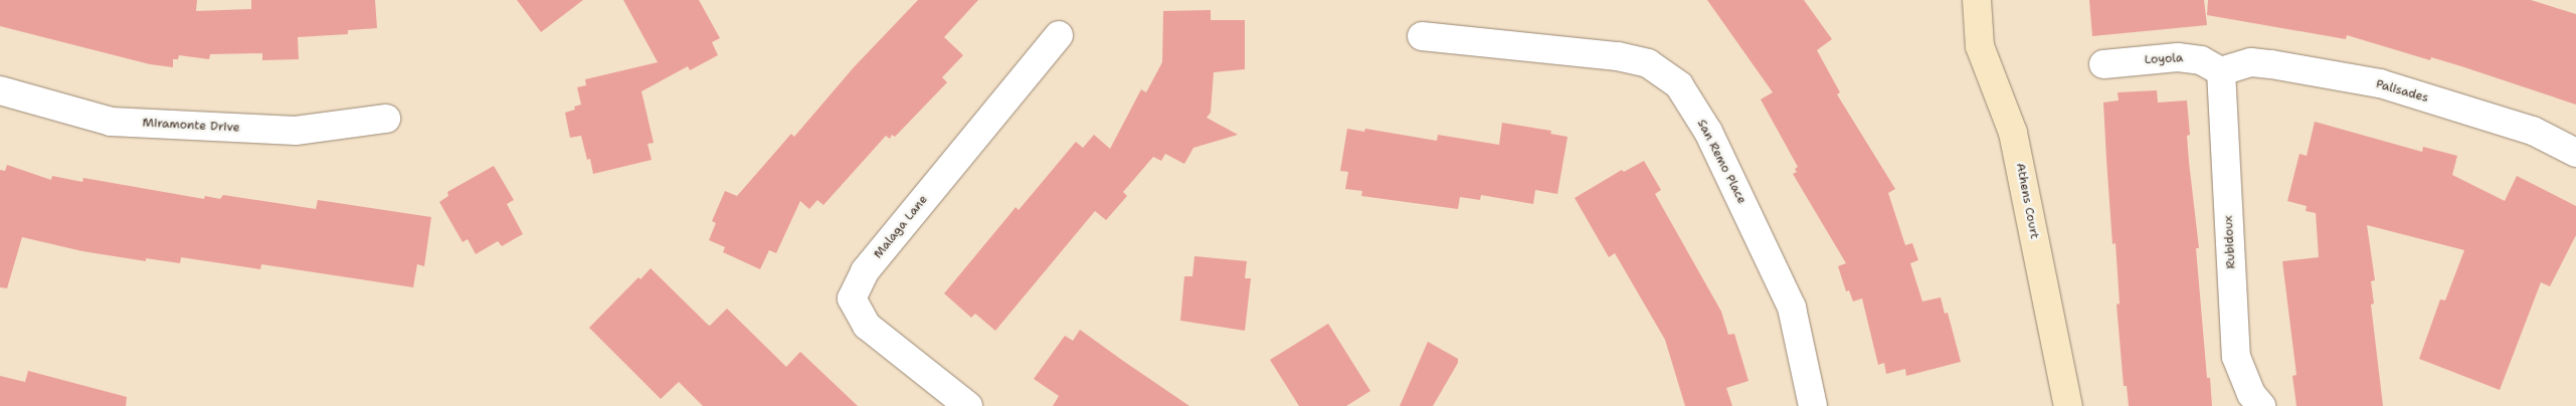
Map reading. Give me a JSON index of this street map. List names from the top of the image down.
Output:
{
  "streets": {
    "street": [
      "Loyola",
      "Palisades",
      "Miramonte Drive",
      "San Remo Place",
      "Athens Court",
      "Malaga Lane",
      "Rubidoux"
    ]
  },
  "crossings": [
    ["Loyola", "Palisades"],
    ["Loyola", "Rubidoux"],
    ["Palisades", "Rubidoux"]
  ]
}
